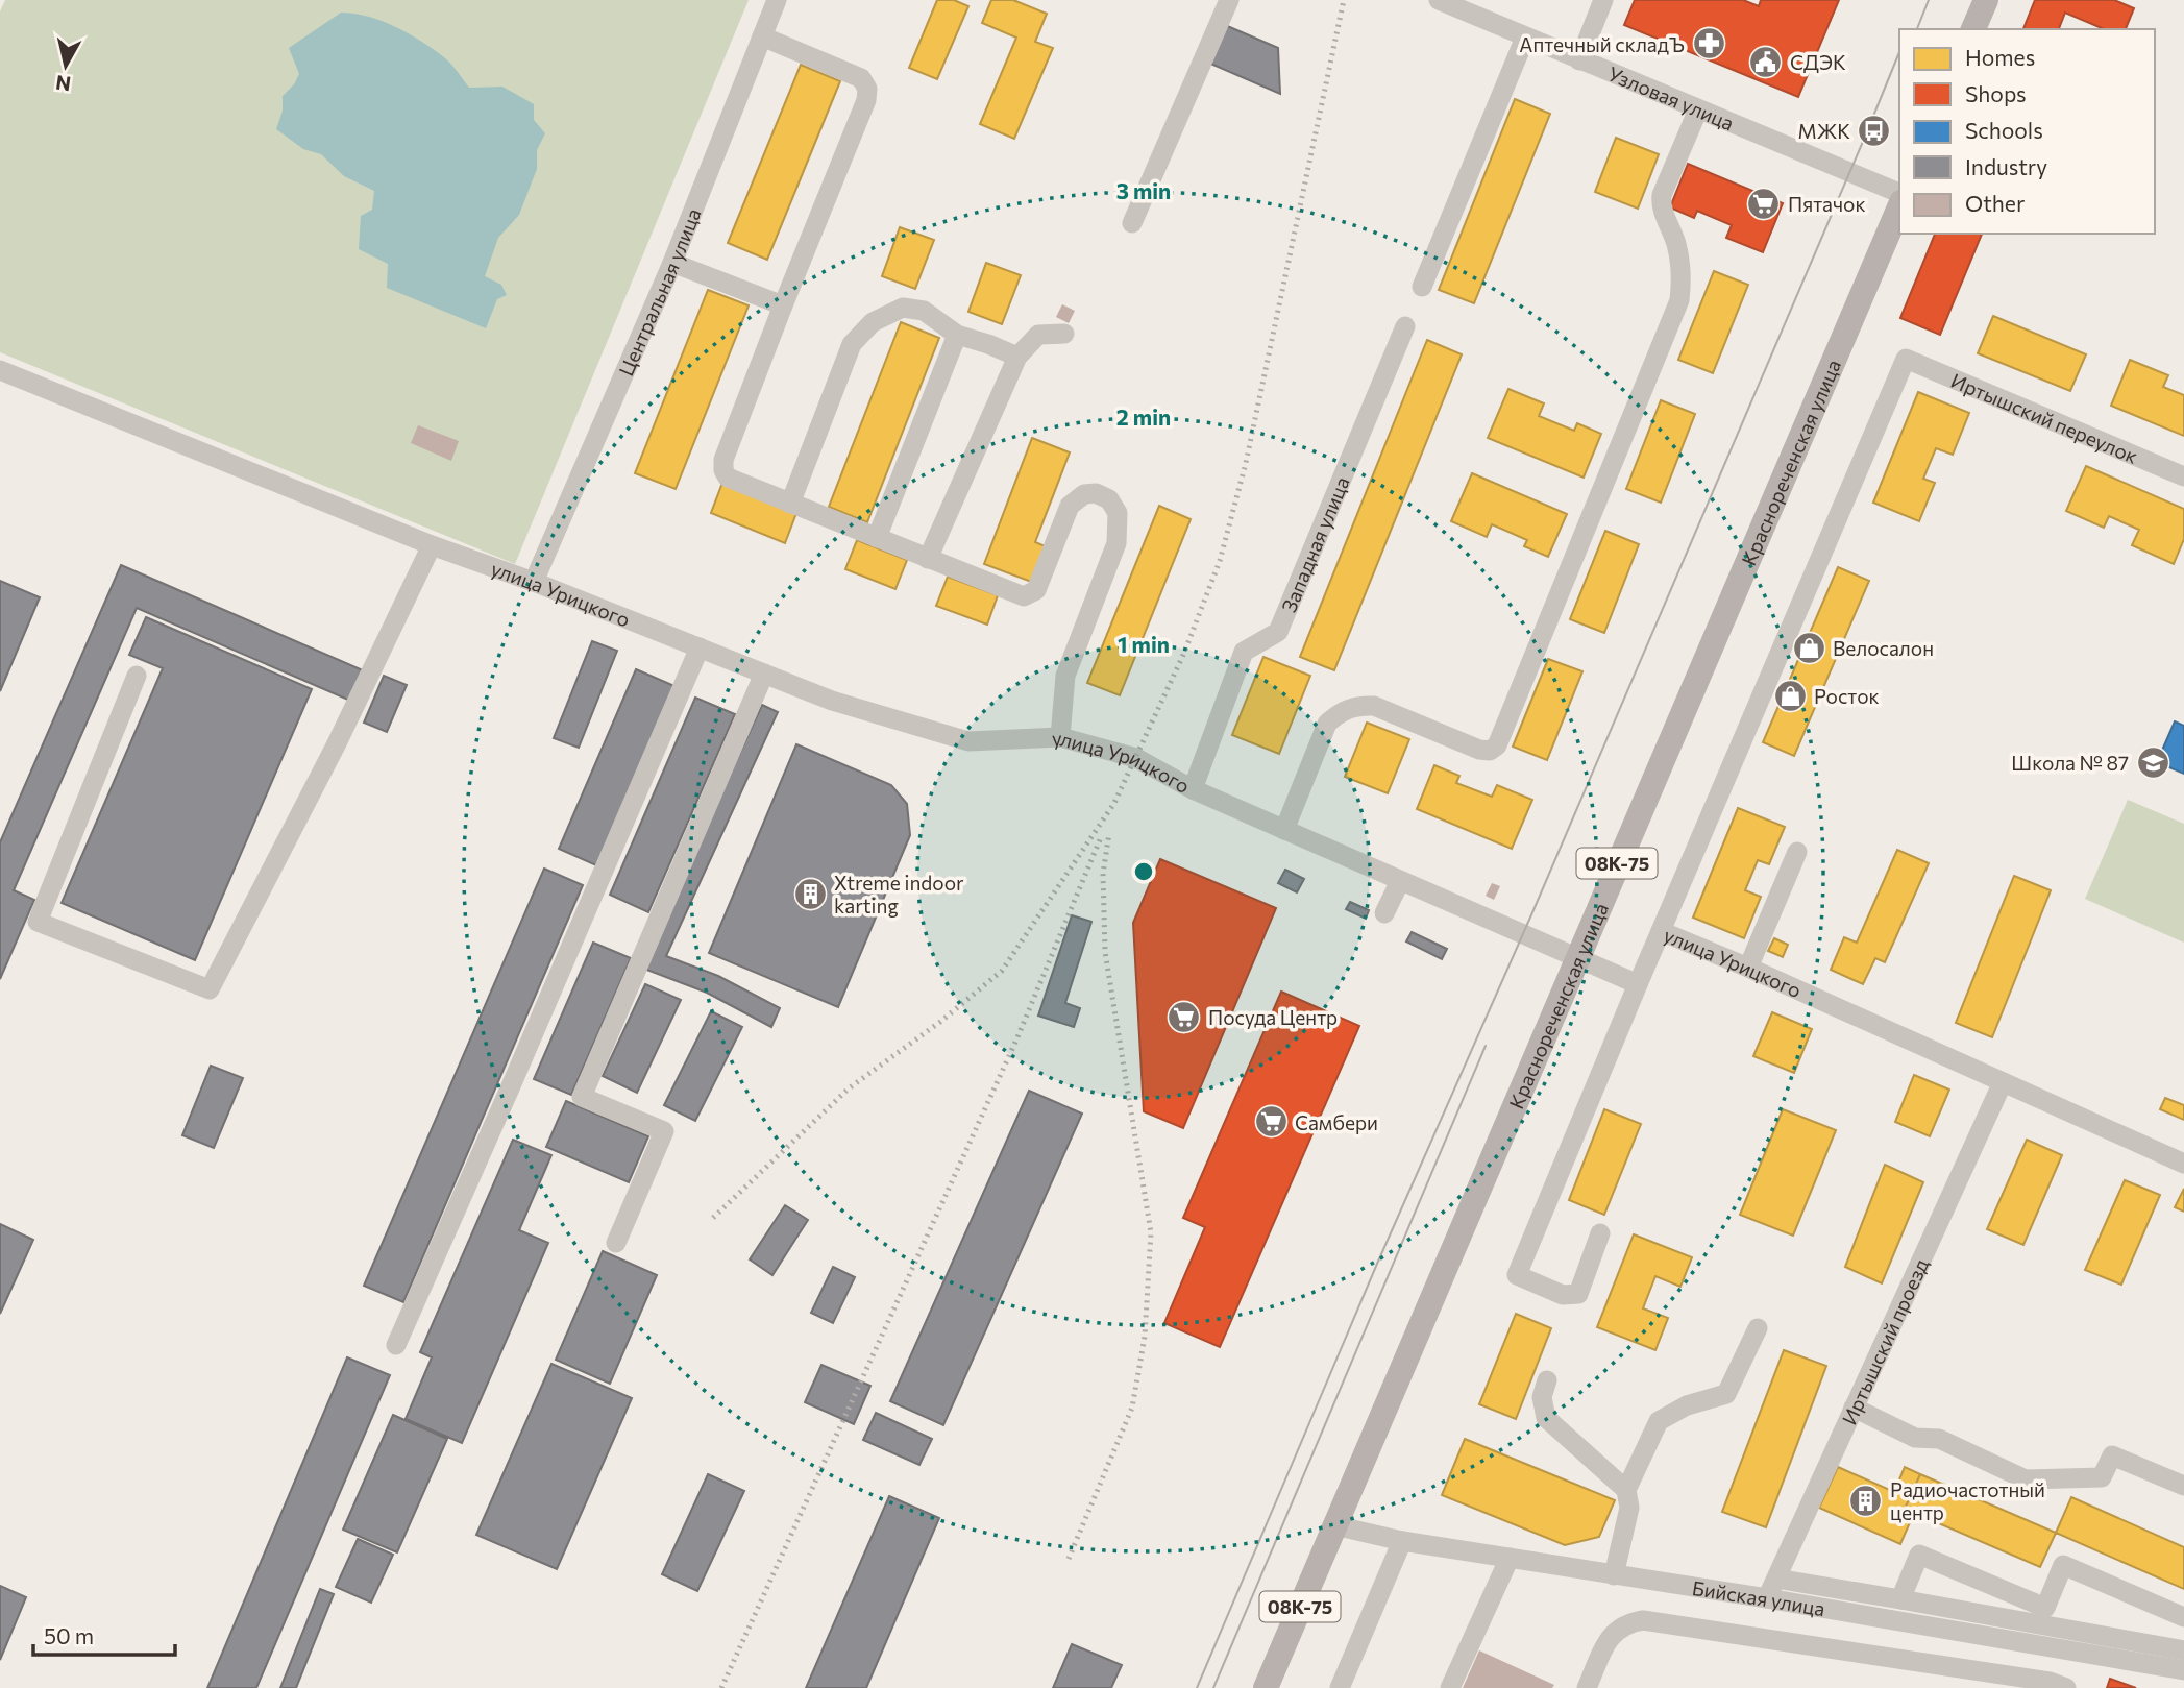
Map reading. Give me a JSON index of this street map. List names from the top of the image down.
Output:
{
  "streets": {
    "main road": ["Краснореченская улица", "08К-75"],
    "street": [
      "Узловая улица",
      "Центральная улица",
      "Иртышский переулок",
      "Западная улица",
      "улица Урицкого",
      "Иртышский проезд",
      "Бийская улица"
    ]
  },
  "crossings": [
    ["Центральная улица", "улица Урицкого"],
    ["Иртышский переулок", "улица Урицкого"],
    ["Краснореченская улица", "улица Урицкого"],
    ["Краснореченская улица", "Бийская улица"],
    ["Западная улица", "улица Урицкого"],
    ["улица Урицкого", "Иртышский проезд"],
    ["Иртышский проезд", "Бийская улица"]
  ],
  "places": {
    "pharmacy": ["Аптечный складЪ"],
    "public building": ["СДЭК"],
    "bus stop": ["МЖК"],
    "supermarket": ["Пятачок", "Посуда Центр", "Самбери"],
    "shop": ["Велосалон", "Росток"],
    "school or university": ["Школа № 87"],
    "building": ["Xtreme indoor karting", "Радиочастотный центр"]
  },
  "legend": [
    "Homes",
    "Shops",
    "Schools",
    "Industry",
    "Other"
  ],
  "scale_bar": "50 m",
  "north": "bottom",
  "rings": ["3 min", "2 min", "1 min"]
}
